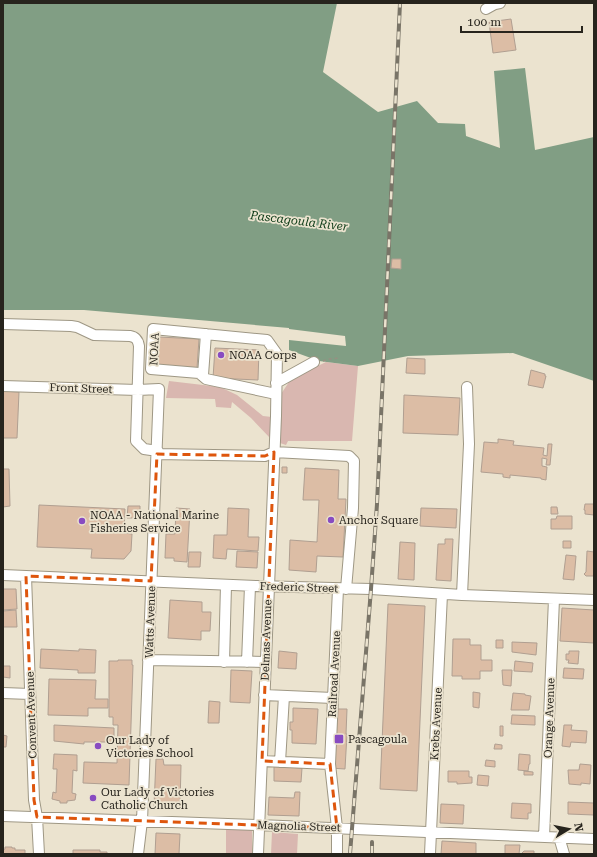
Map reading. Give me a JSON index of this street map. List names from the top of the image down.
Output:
{
  "streets": {
    "street": [
      "NOAA",
      "Front Street",
      "Frederic Street",
      "Watts Avenue",
      "Delmas Avenue",
      "Railroad Avenue",
      "Convent Avenue",
      "Orange Avenue",
      "Krebs Avenue",
      "Magnolia Street"
    ]
  },
  "crossings": [
    ["NOAA", "Delmas Avenue"],
    ["Front Street", "Watts Avenue"],
    ["Frederic Street", "Watts Avenue"],
    ["Frederic Street", "Delmas Avenue"],
    ["Frederic Street", "Railroad Avenue"],
    ["Frederic Street", "Convent Avenue"],
    ["Frederic Street", "Orange Avenue"],
    ["Frederic Street", "Krebs Avenue"],
    ["Watts Avenue", "Magnolia Street"],
    ["Delmas Avenue", "Railroad Avenue"],
    ["Delmas Avenue", "Magnolia Street"],
    ["Railroad Avenue", "Magnolia Street"],
    ["Convent Avenue", "Magnolia Street"],
    ["Orange Avenue", "Magnolia Street"],
    ["Krebs Avenue", "Magnolia Street"]
  ],
  "water": ["Pascagoula River"],
  "places": {
    "other": [
      "NOAA Corps",
      "Anchor Square",
      "NOAA - National Marine Fisheries Service",
      "Our Lady of Victories School",
      "Our Lady of Victories Catholic Church"
    ],
    "transit": ["Pascagoula"]
  },
  "scale_bar": "100 m",
  "north": "right"
}
